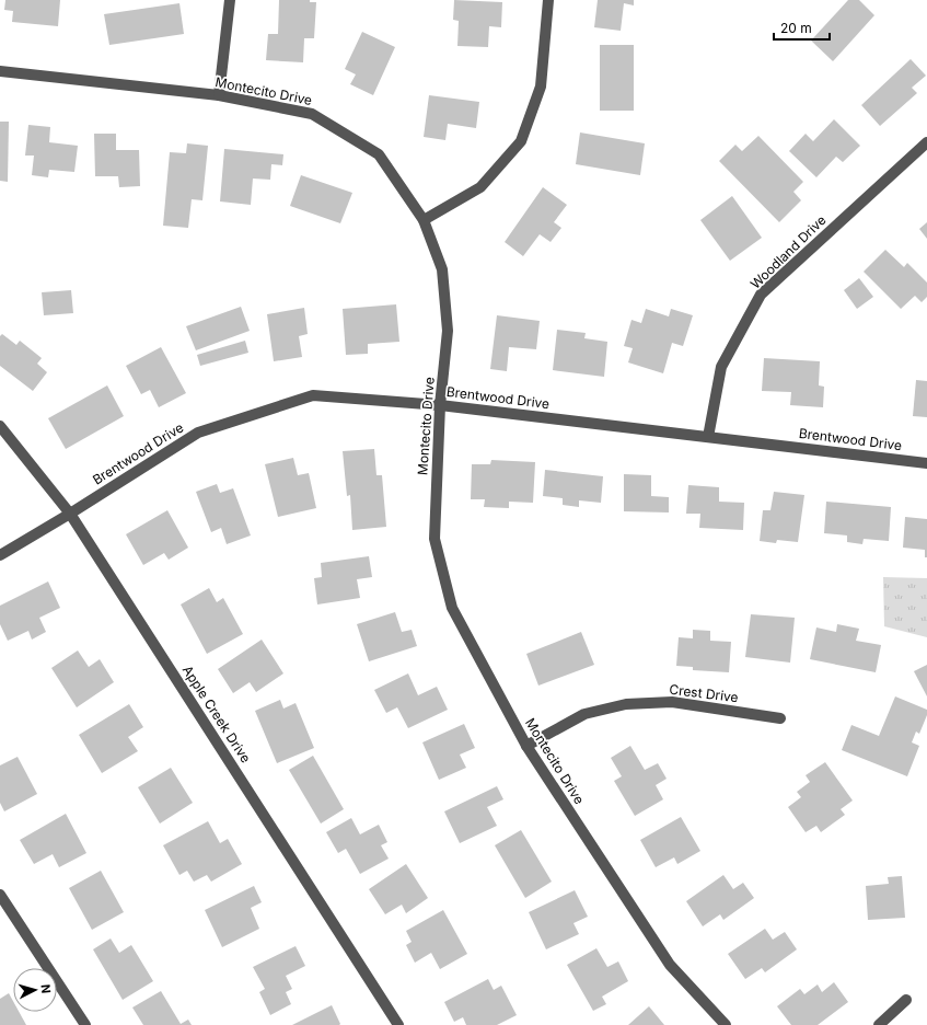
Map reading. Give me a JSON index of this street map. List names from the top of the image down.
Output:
{
  "streets": {
    "street": [
      "Montecito Drive",
      "Woodland Drive",
      "Brentwood Drive",
      "Crest Drive",
      "Apple Creek Drive"
    ]
  },
  "crossings": [
    ["Montecito Drive", "Brentwood Drive"],
    ["Montecito Drive", "Crest Drive"],
    ["Woodland Drive", "Brentwood Drive"],
    ["Brentwood Drive", "Apple Creek Drive"]
  ],
  "scale_bar": "20 m",
  "north": "right"
}
